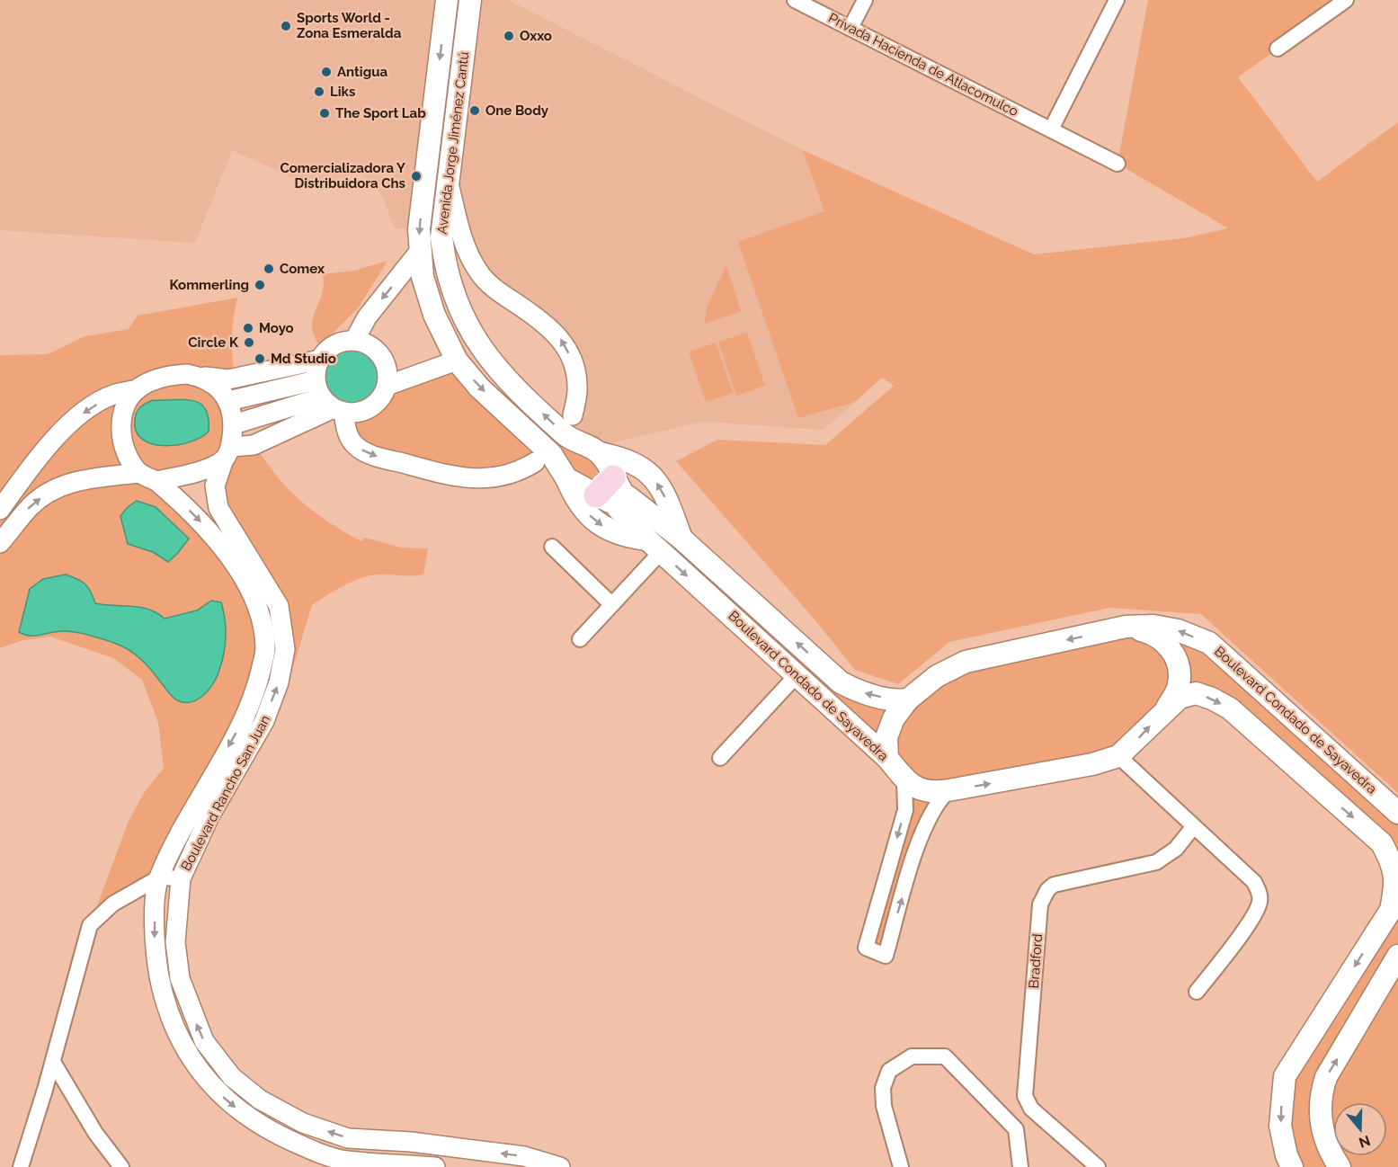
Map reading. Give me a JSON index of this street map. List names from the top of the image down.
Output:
{
  "streets": {
    "main road": ["Avenida Jorge Jiménez Cantú", "Boulevard Condado de Sayavedra"],
    "street": ["Privada Hacienda de Atlacomulco", "Boulevard Rancho San Juan", "Bradford"]
  },
  "crossings": [
    ["Avenida Jorge Jiménez Cantú", "Boulevard Condado de Sayavedra"]
  ],
  "places": [
    "Sports World - Zona Esmeralda",
    "Oxxo",
    "Antigua",
    "Liks",
    "One Body",
    "The Sport Lab",
    "Comercializadora Y Distribuidora Chs",
    "Comex",
    "Kommerling",
    "Moyo",
    "Circle K",
    "Md Studio"
  ],
  "north": "bottom"
}
